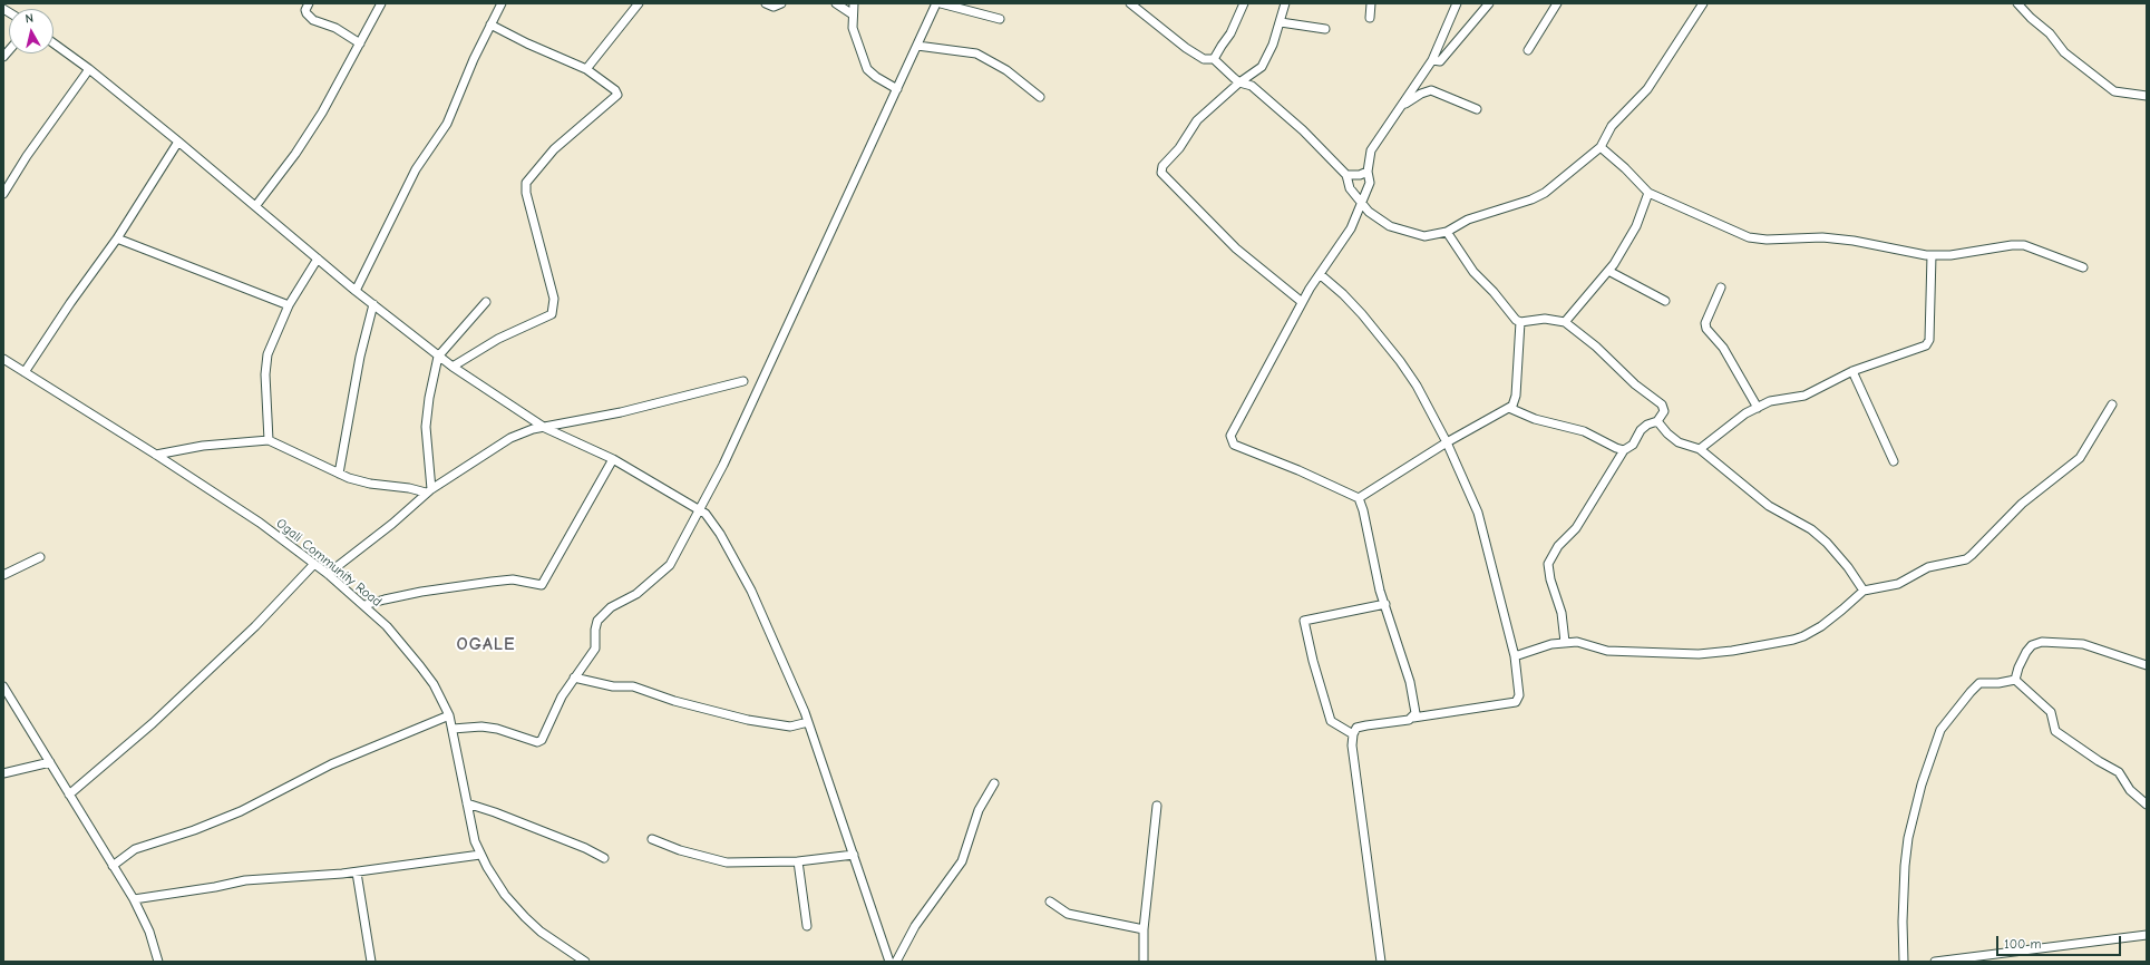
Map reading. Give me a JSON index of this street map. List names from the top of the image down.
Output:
{
  "streets": {
    "street": ["Ogali Community Road"]
  },
  "districts": ["OGALE"],
  "scale_bar": "100 m",
  "north": "top"
}
